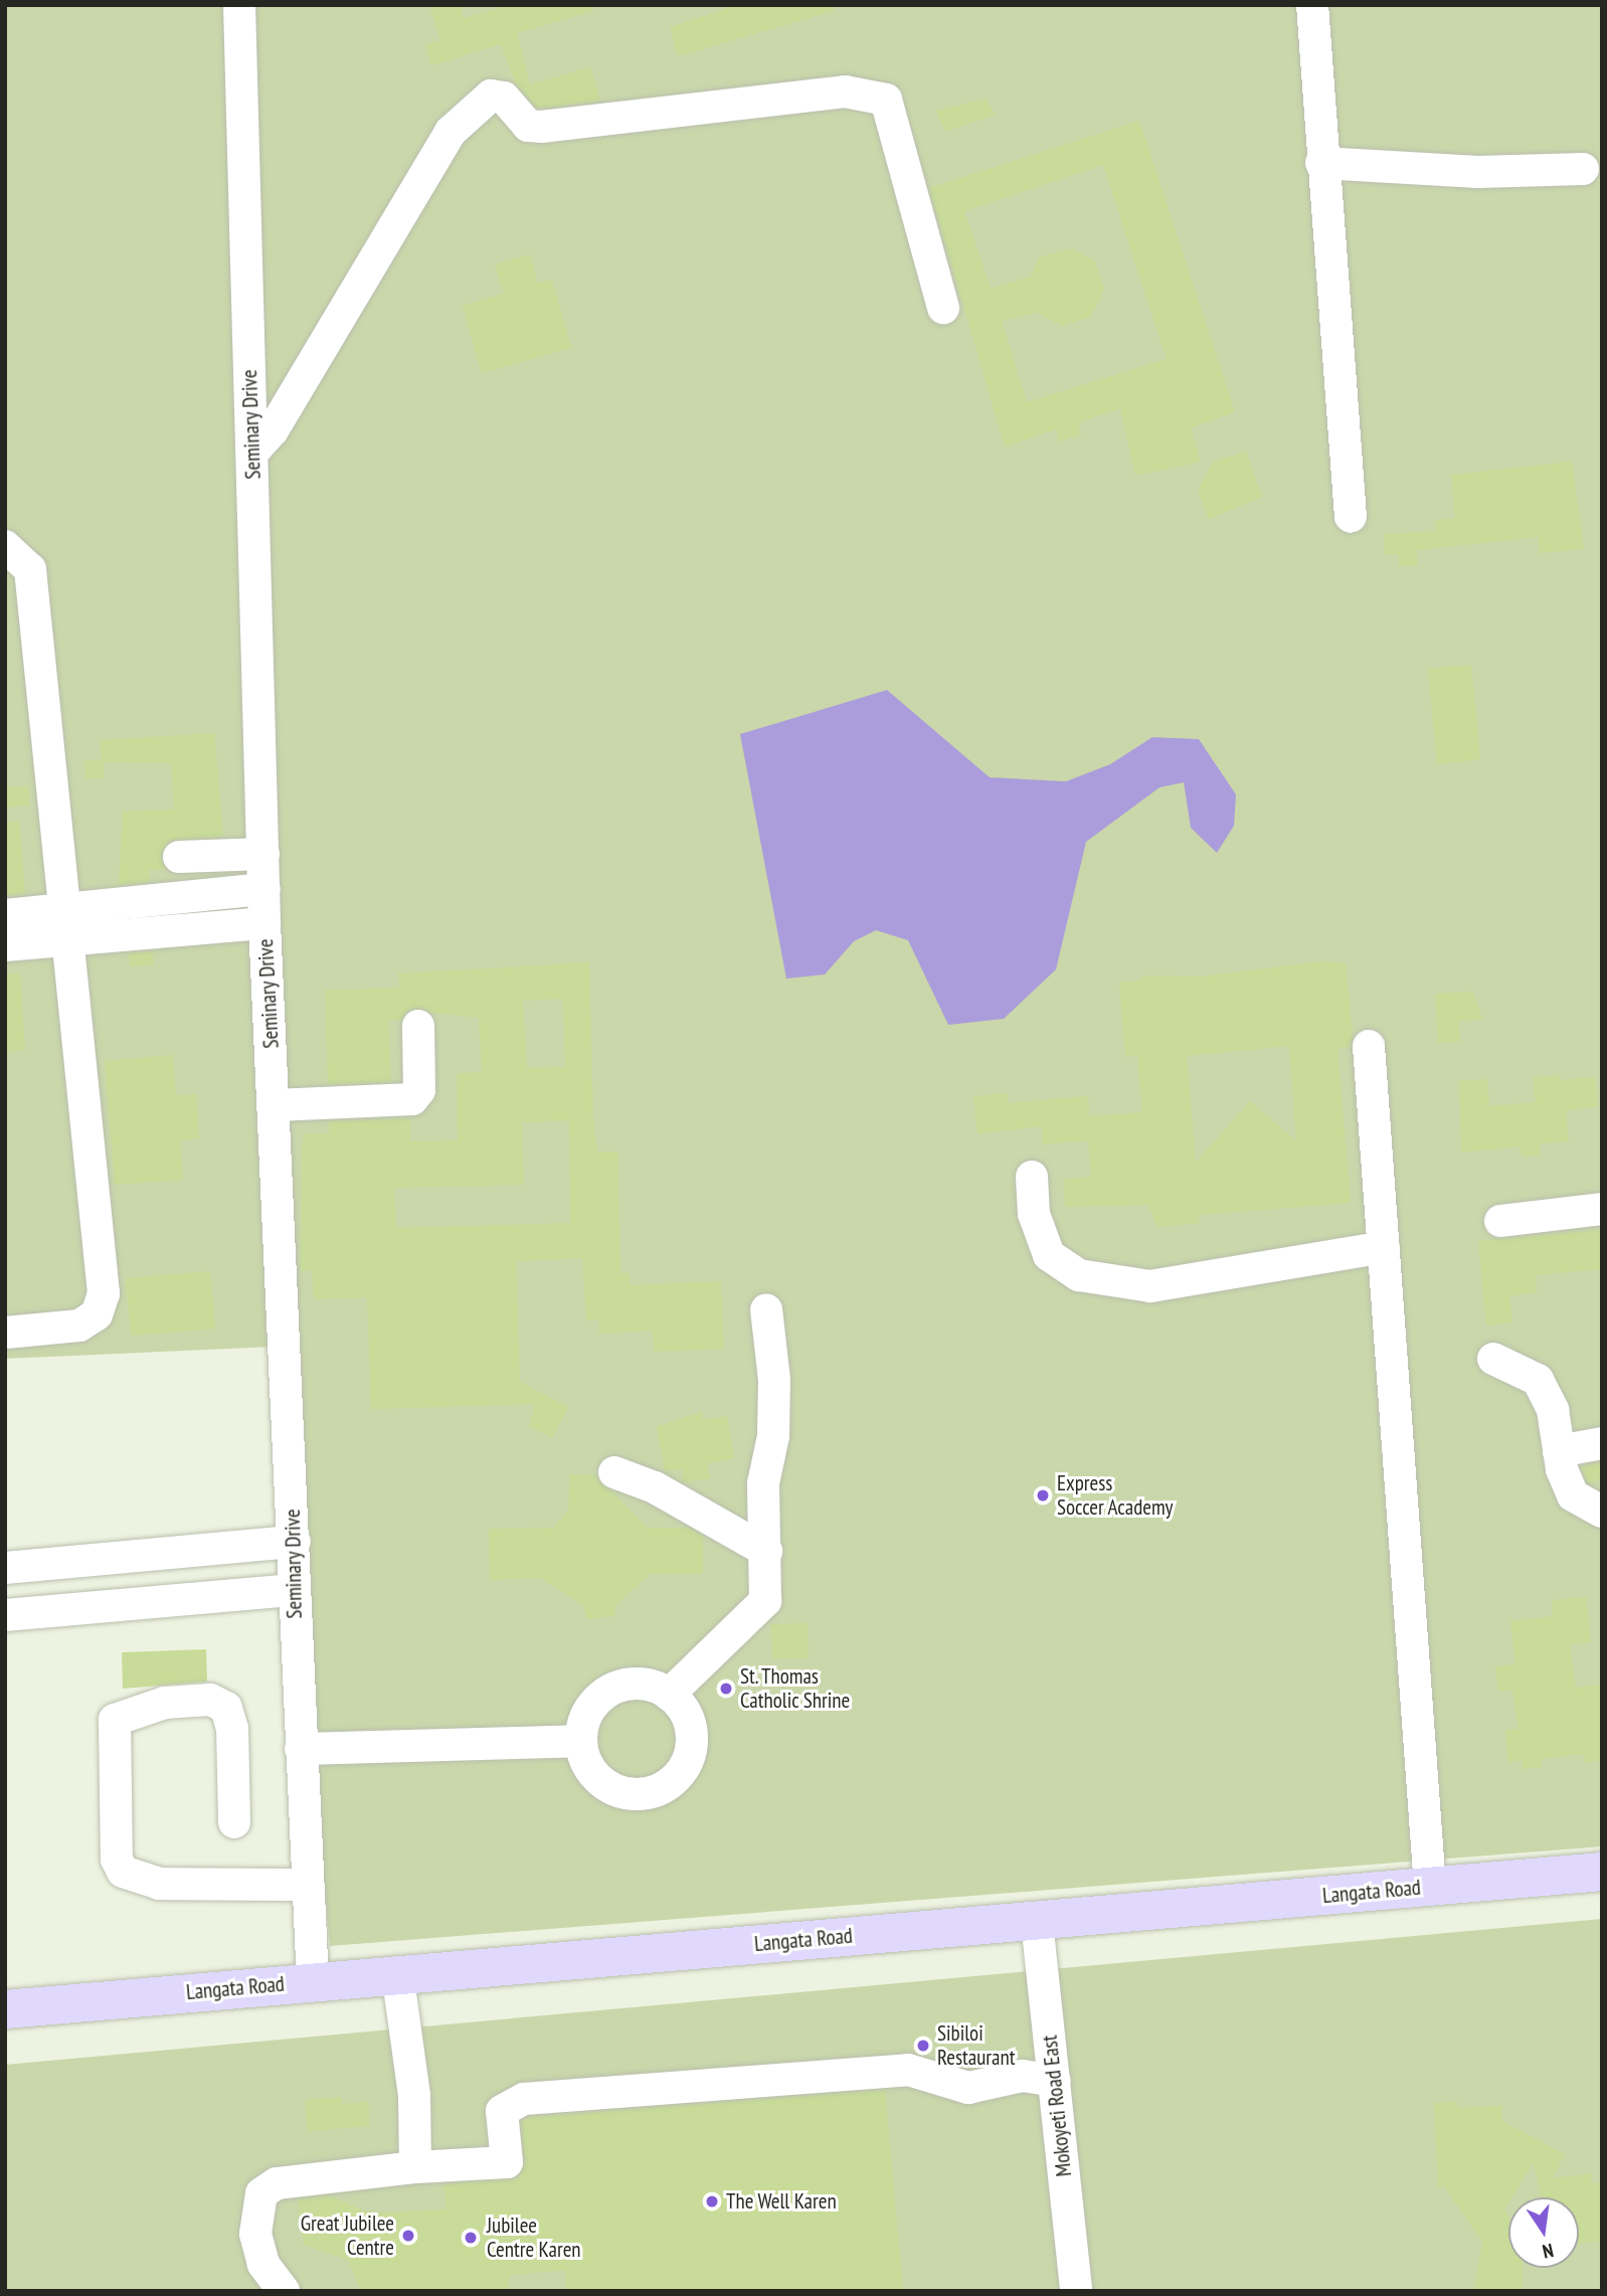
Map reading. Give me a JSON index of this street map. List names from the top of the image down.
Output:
{
  "streets": {
    "main road": ["Langata Road"],
    "street": ["Seminary Drive", "Mokoyeti Road East"]
  },
  "crossings": [
    ["Seminary Drive", "Langata Road"],
    ["Langata Road", "Mokoyeti Road East"]
  ],
  "places": [
    "Express Soccer Academy",
    "St. Thomas Catholic Shrine",
    "Sibiloi Restaurant",
    "The Well Karen",
    "Great Jubilee Centre",
    "Jubilee Centre Karen"
  ],
  "north": "bottom"
}
